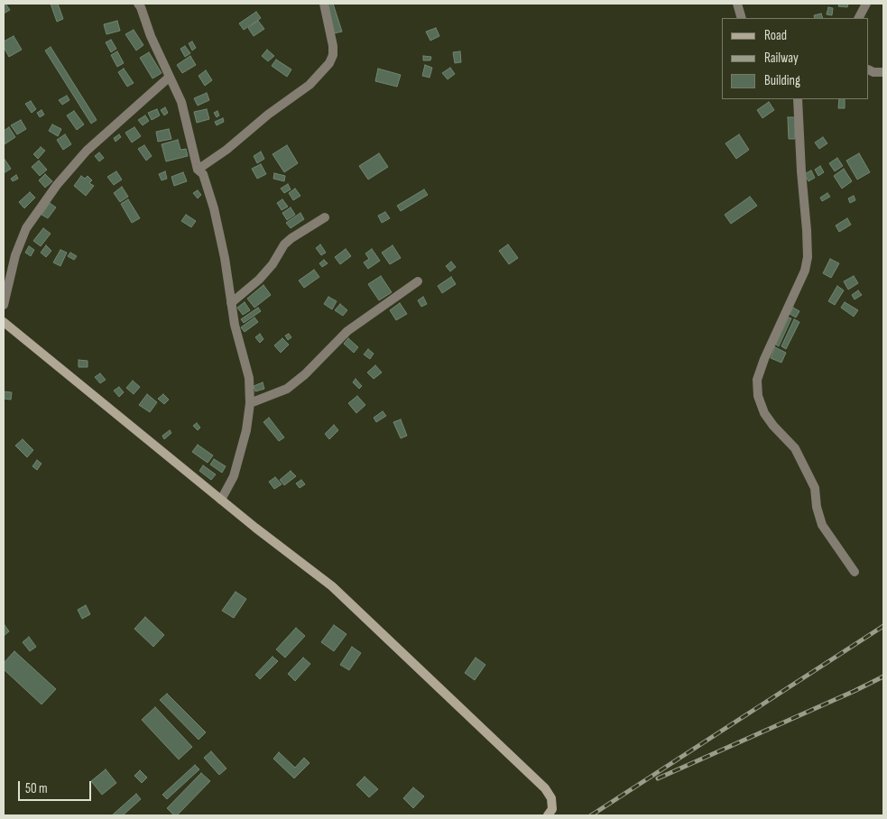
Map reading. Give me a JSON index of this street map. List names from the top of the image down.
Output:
{
  "legend": ["Road", "Railway", "Building"],
  "scale_bar": "50 m"
}
